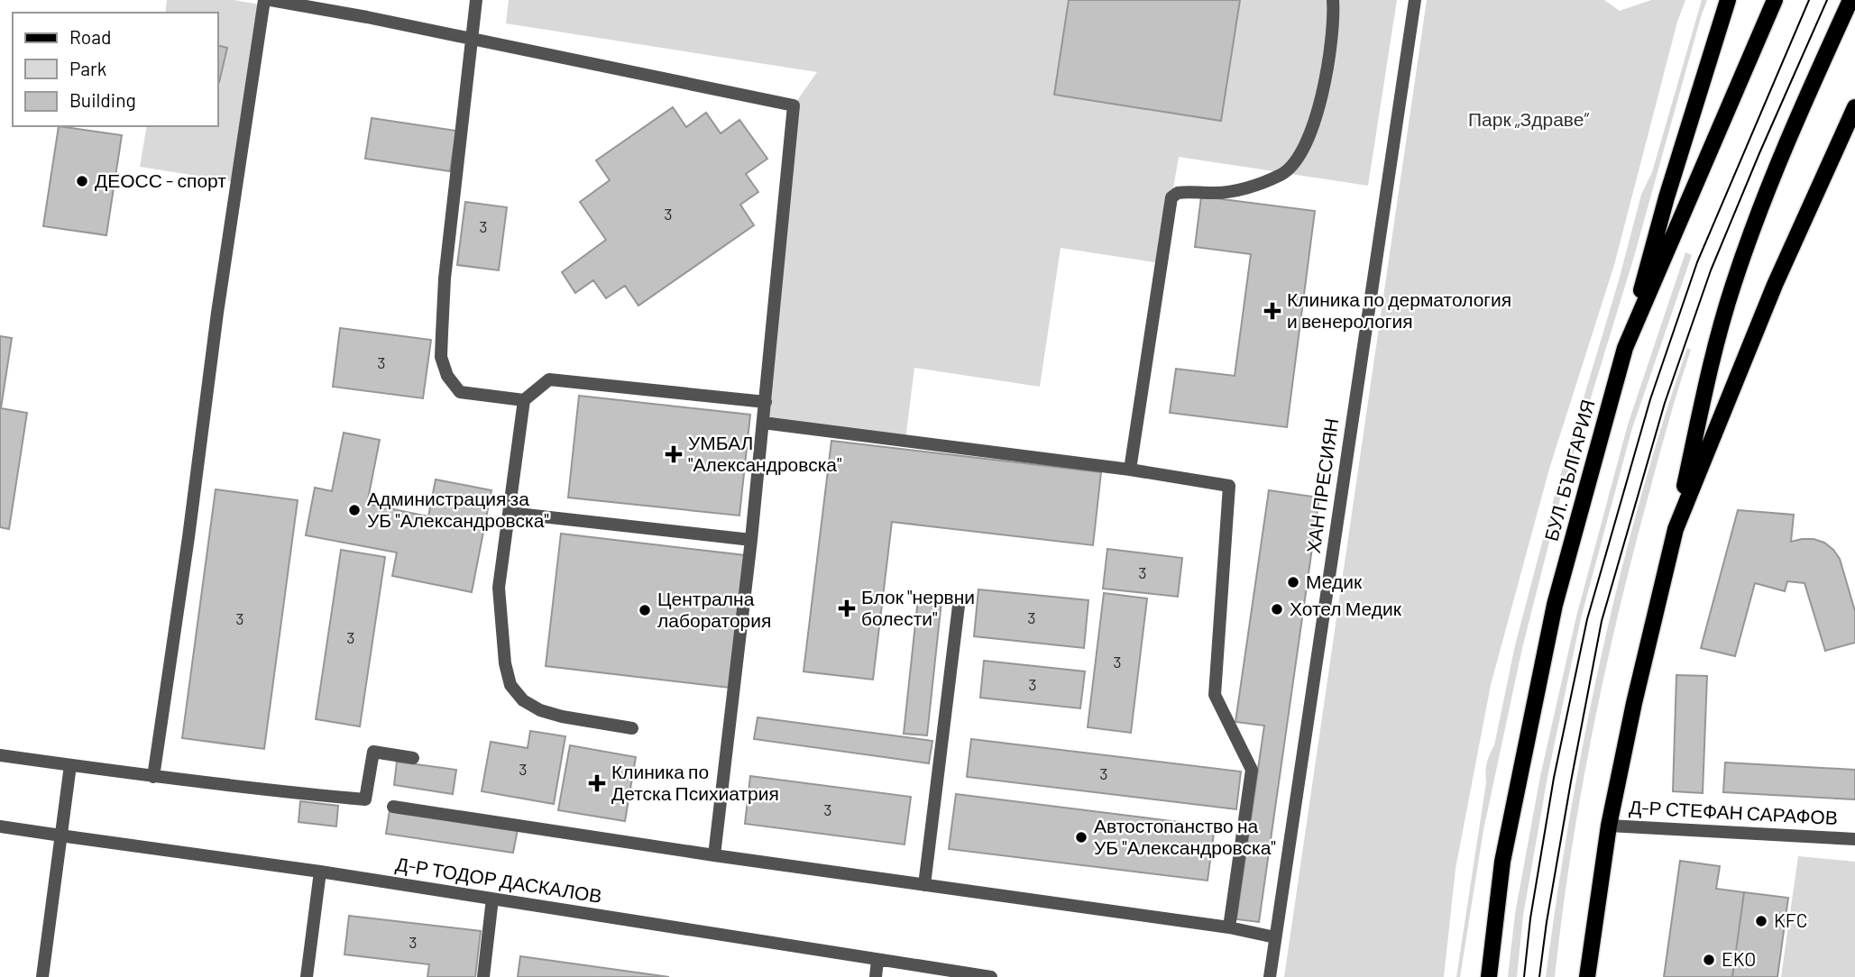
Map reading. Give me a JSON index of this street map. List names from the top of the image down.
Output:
{
  "streets": {
    "main road": ["БУЛ. БЪЛГАРИЯ"],
    "street": ["ХАН ПРЕСИЯН", "Д-Р СТЕФАН САРАФОВ", "Д-Р ТОДОР ДАСКАЛОВ"]
  },
  "parks": ["Парк „Здраве“"],
  "places": {
    "other": [
      "ДЕОСС - спорт",
      "Администрация за УБ \"Александровска\"",
      "Медик",
      "Хотел Медик",
      "Централна лаборатория",
      "Автостопанство на УБ \"Александровска\"",
      "KFC",
      "EKO"
    ],
    "health": [
      "Клиника по дерматология и венерология",
      "УМБАЛ \"Александровска\"",
      "Блок \"нервни болести\"",
      "Клиника по Детска Психиатрия"
    ]
  },
  "house_numbers": [
    "3",
    "3",
    "3",
    "3",
    "3",
    "3",
    "3",
    "3",
    "3",
    "3",
    "3",
    "3",
    "3"
  ],
  "legend": ["Road", "Park", "Building"]
}
